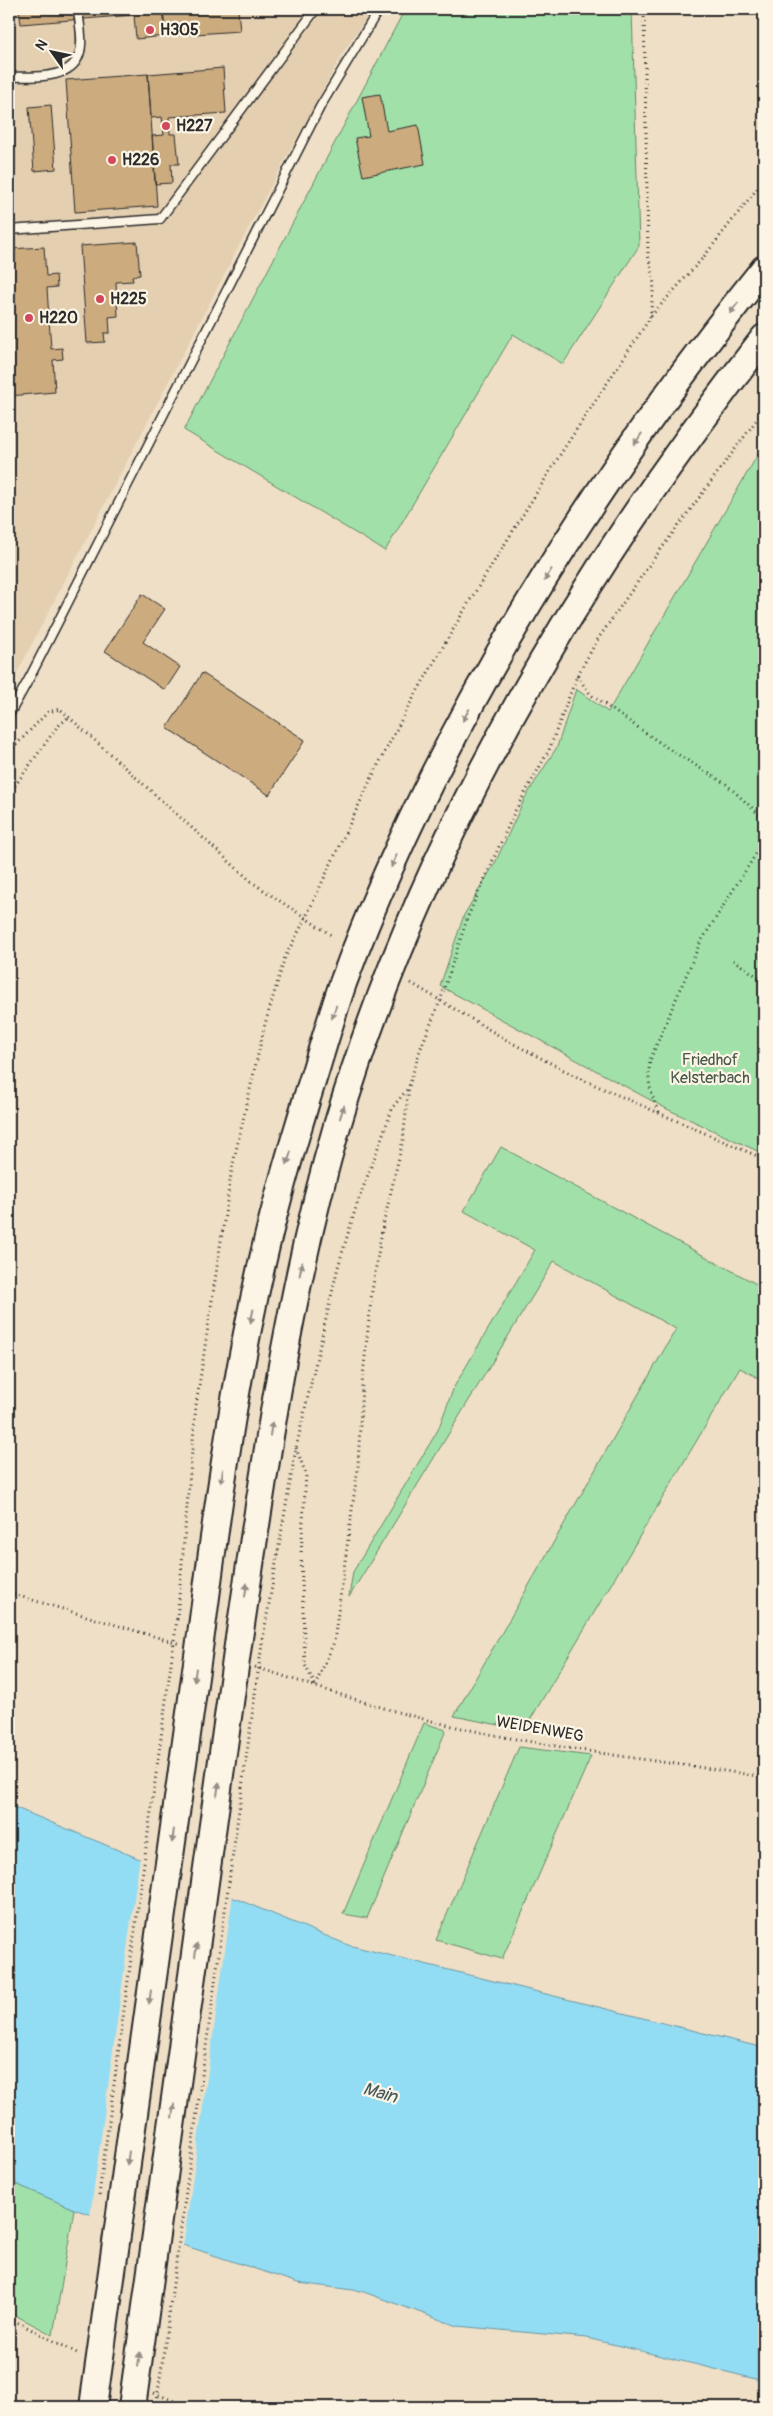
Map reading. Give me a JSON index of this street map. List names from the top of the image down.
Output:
{
  "streets": {
    "path": ["WEIDENWEG"]
  },
  "water": ["Main"],
  "parks": ["Friedhof Kelsterbach"],
  "places": [
    "H305",
    "H227",
    "H226",
    "H225",
    "H220"
  ],
  "north": "top left"
}
